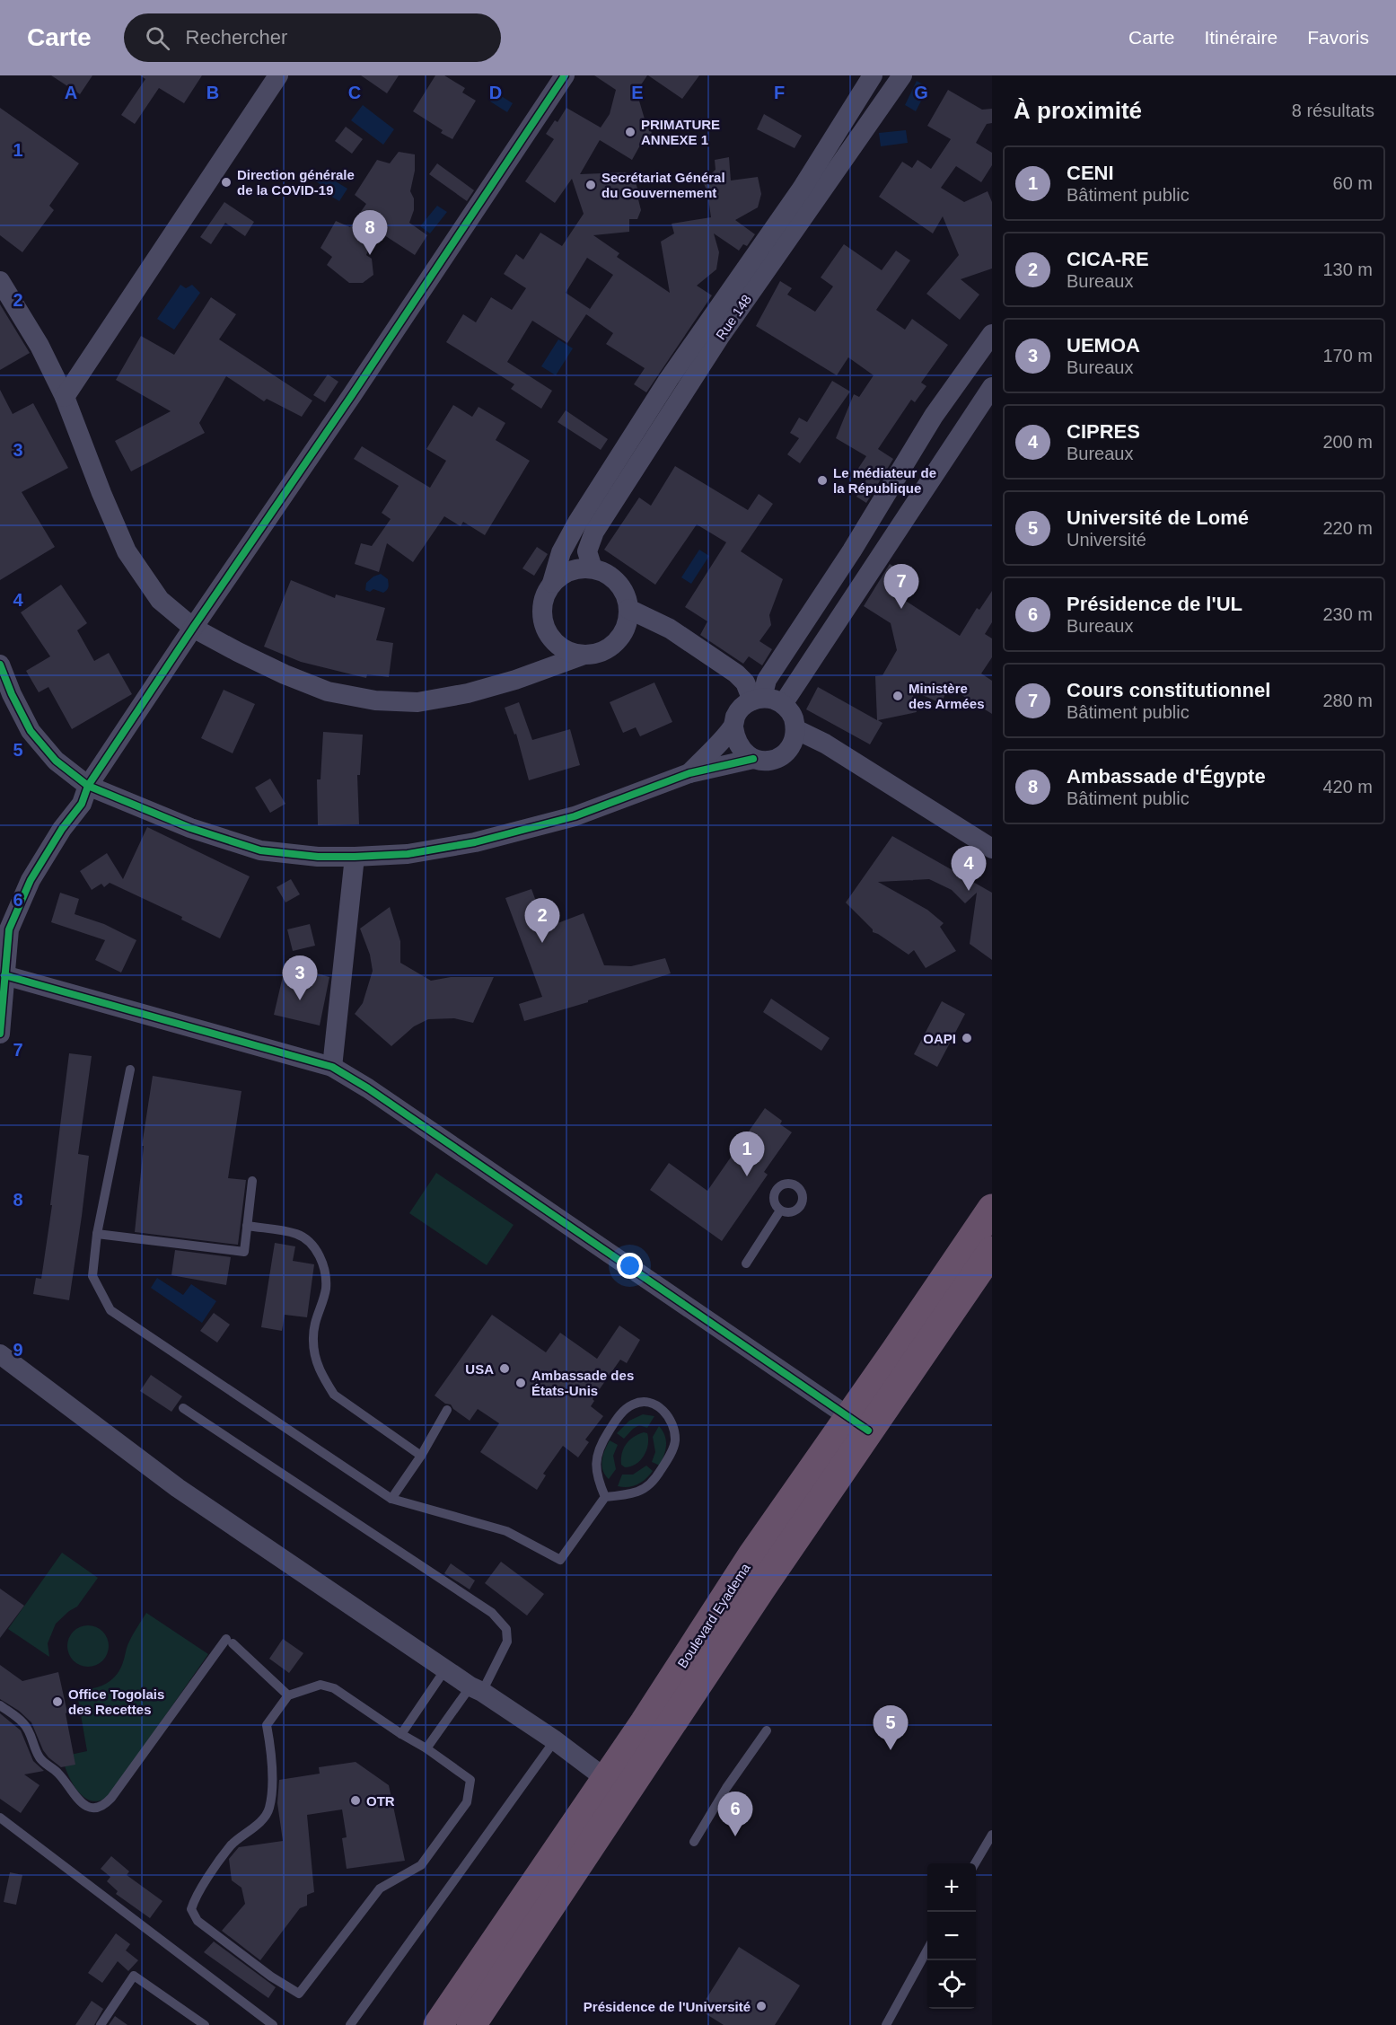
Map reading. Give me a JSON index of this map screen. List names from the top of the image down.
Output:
{
  "streets": {
    "highway": ["Boulevard Eyadema"],
    "street": ["Rue 148"]
  },
  "places": [
    "PRIMATURE ANNEXE 1",
    "Direction générale de la COVID-19",
    "Secrétariat Général du Gouvernement",
    "Le médiateur de la République",
    "Ministère des Armées",
    "OAPI",
    "USA",
    "Ambassade des États-Unis",
    "Office Togolais des Recettes",
    "OTR",
    "Présidence de l'Université"
  ],
  "page": {
    "header": "Carte",
    "search": "Rechercher",
    "nav": ["Carte", "Itinéraire", "Favoris"],
    "heading": ["À proximité", "8 résultats"],
    "list": [
      {
        "mark": "1",
        "name": "CENI",
        "note": "Bâtiment public",
        "value": "60 m"
      },
      {
        "mark": "2",
        "name": "CICA-RE",
        "note": "Bureaux",
        "value": "130 m"
      },
      {
        "mark": "3",
        "name": "UEMOA",
        "note": "Bureaux",
        "value": "170 m"
      },
      {
        "mark": "4",
        "name": "CIPRES",
        "note": "Bureaux",
        "value": "200 m"
      },
      {
        "mark": "5",
        "name": "Université de Lomé",
        "note": "Université",
        "value": "220 m"
      },
      {
        "mark": "6",
        "name": "Présidence de l'UL",
        "note": "Bureaux",
        "value": "230 m"
      },
      {
        "mark": "7",
        "name": "Cours constitutionnel",
        "note": "Bâtiment public",
        "value": "280 m"
      },
      {
        "mark": "8",
        "name": "Ambassade d'Égypte",
        "note": "Bâtiment public",
        "value": "420 m"
      }
    ],
    "pins": [
      "8",
      "7",
      "4",
      "2",
      "3",
      "1",
      "5",
      "6"
    ],
    "map_buttons": ["+", "−"]
  },
  "grid": {
    "columns": [
      "A",
      "B",
      "C",
      "D",
      "E",
      "F",
      "G"
    ],
    "rows": [
      "1",
      "2",
      "3",
      "4",
      "5",
      "6",
      "7",
      "8",
      "9"
    ]
  }
}
